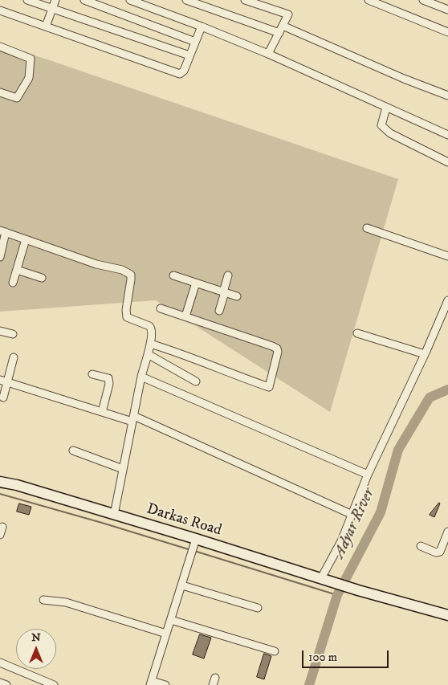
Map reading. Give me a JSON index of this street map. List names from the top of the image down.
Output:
{
  "streets": {
    "main road": ["Darkas Road"]
  },
  "water": ["Adyar River"],
  "scale_bar": "100 m",
  "north": "top"
}
